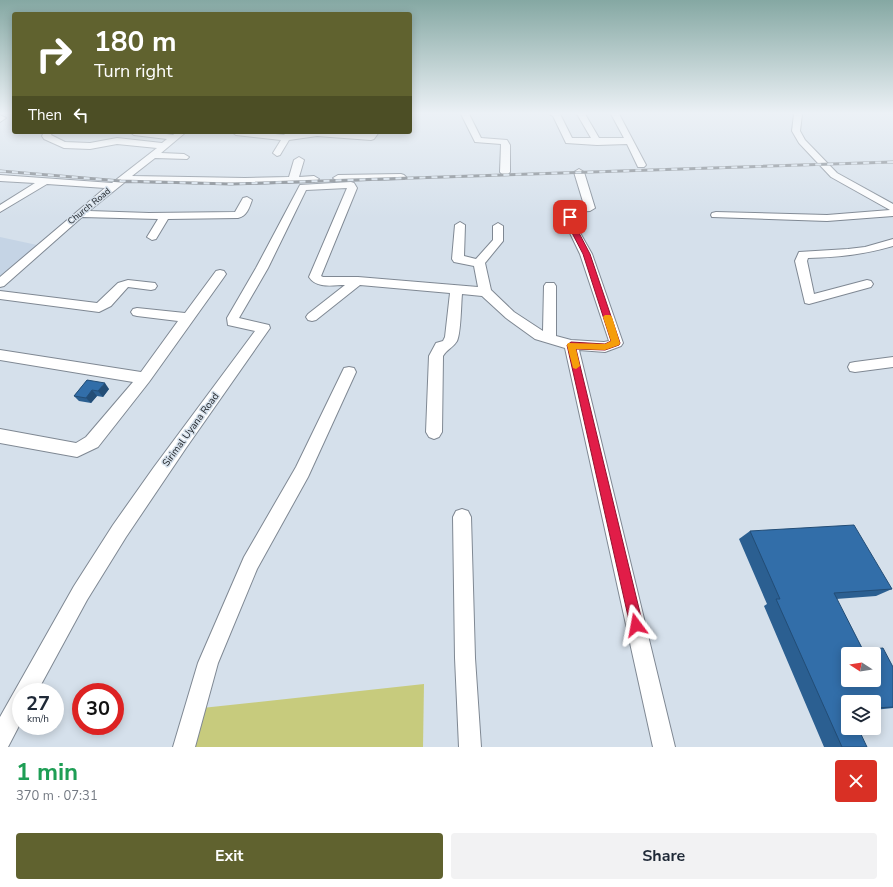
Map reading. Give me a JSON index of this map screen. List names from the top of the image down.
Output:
{
  "streets": {
    "street": ["Church Road", "Sirimal Uyana Road"]
  },
  "north": "left",
  "page": {
    "turn": ["180 m", "Turn right"],
    "then": "Then",
    "speed": "27 km/h",
    "limit": "30",
    "heading": ["1 min", "370 m · 07:31"],
    "buttons": ["Exit", "Share"]
  }
}
